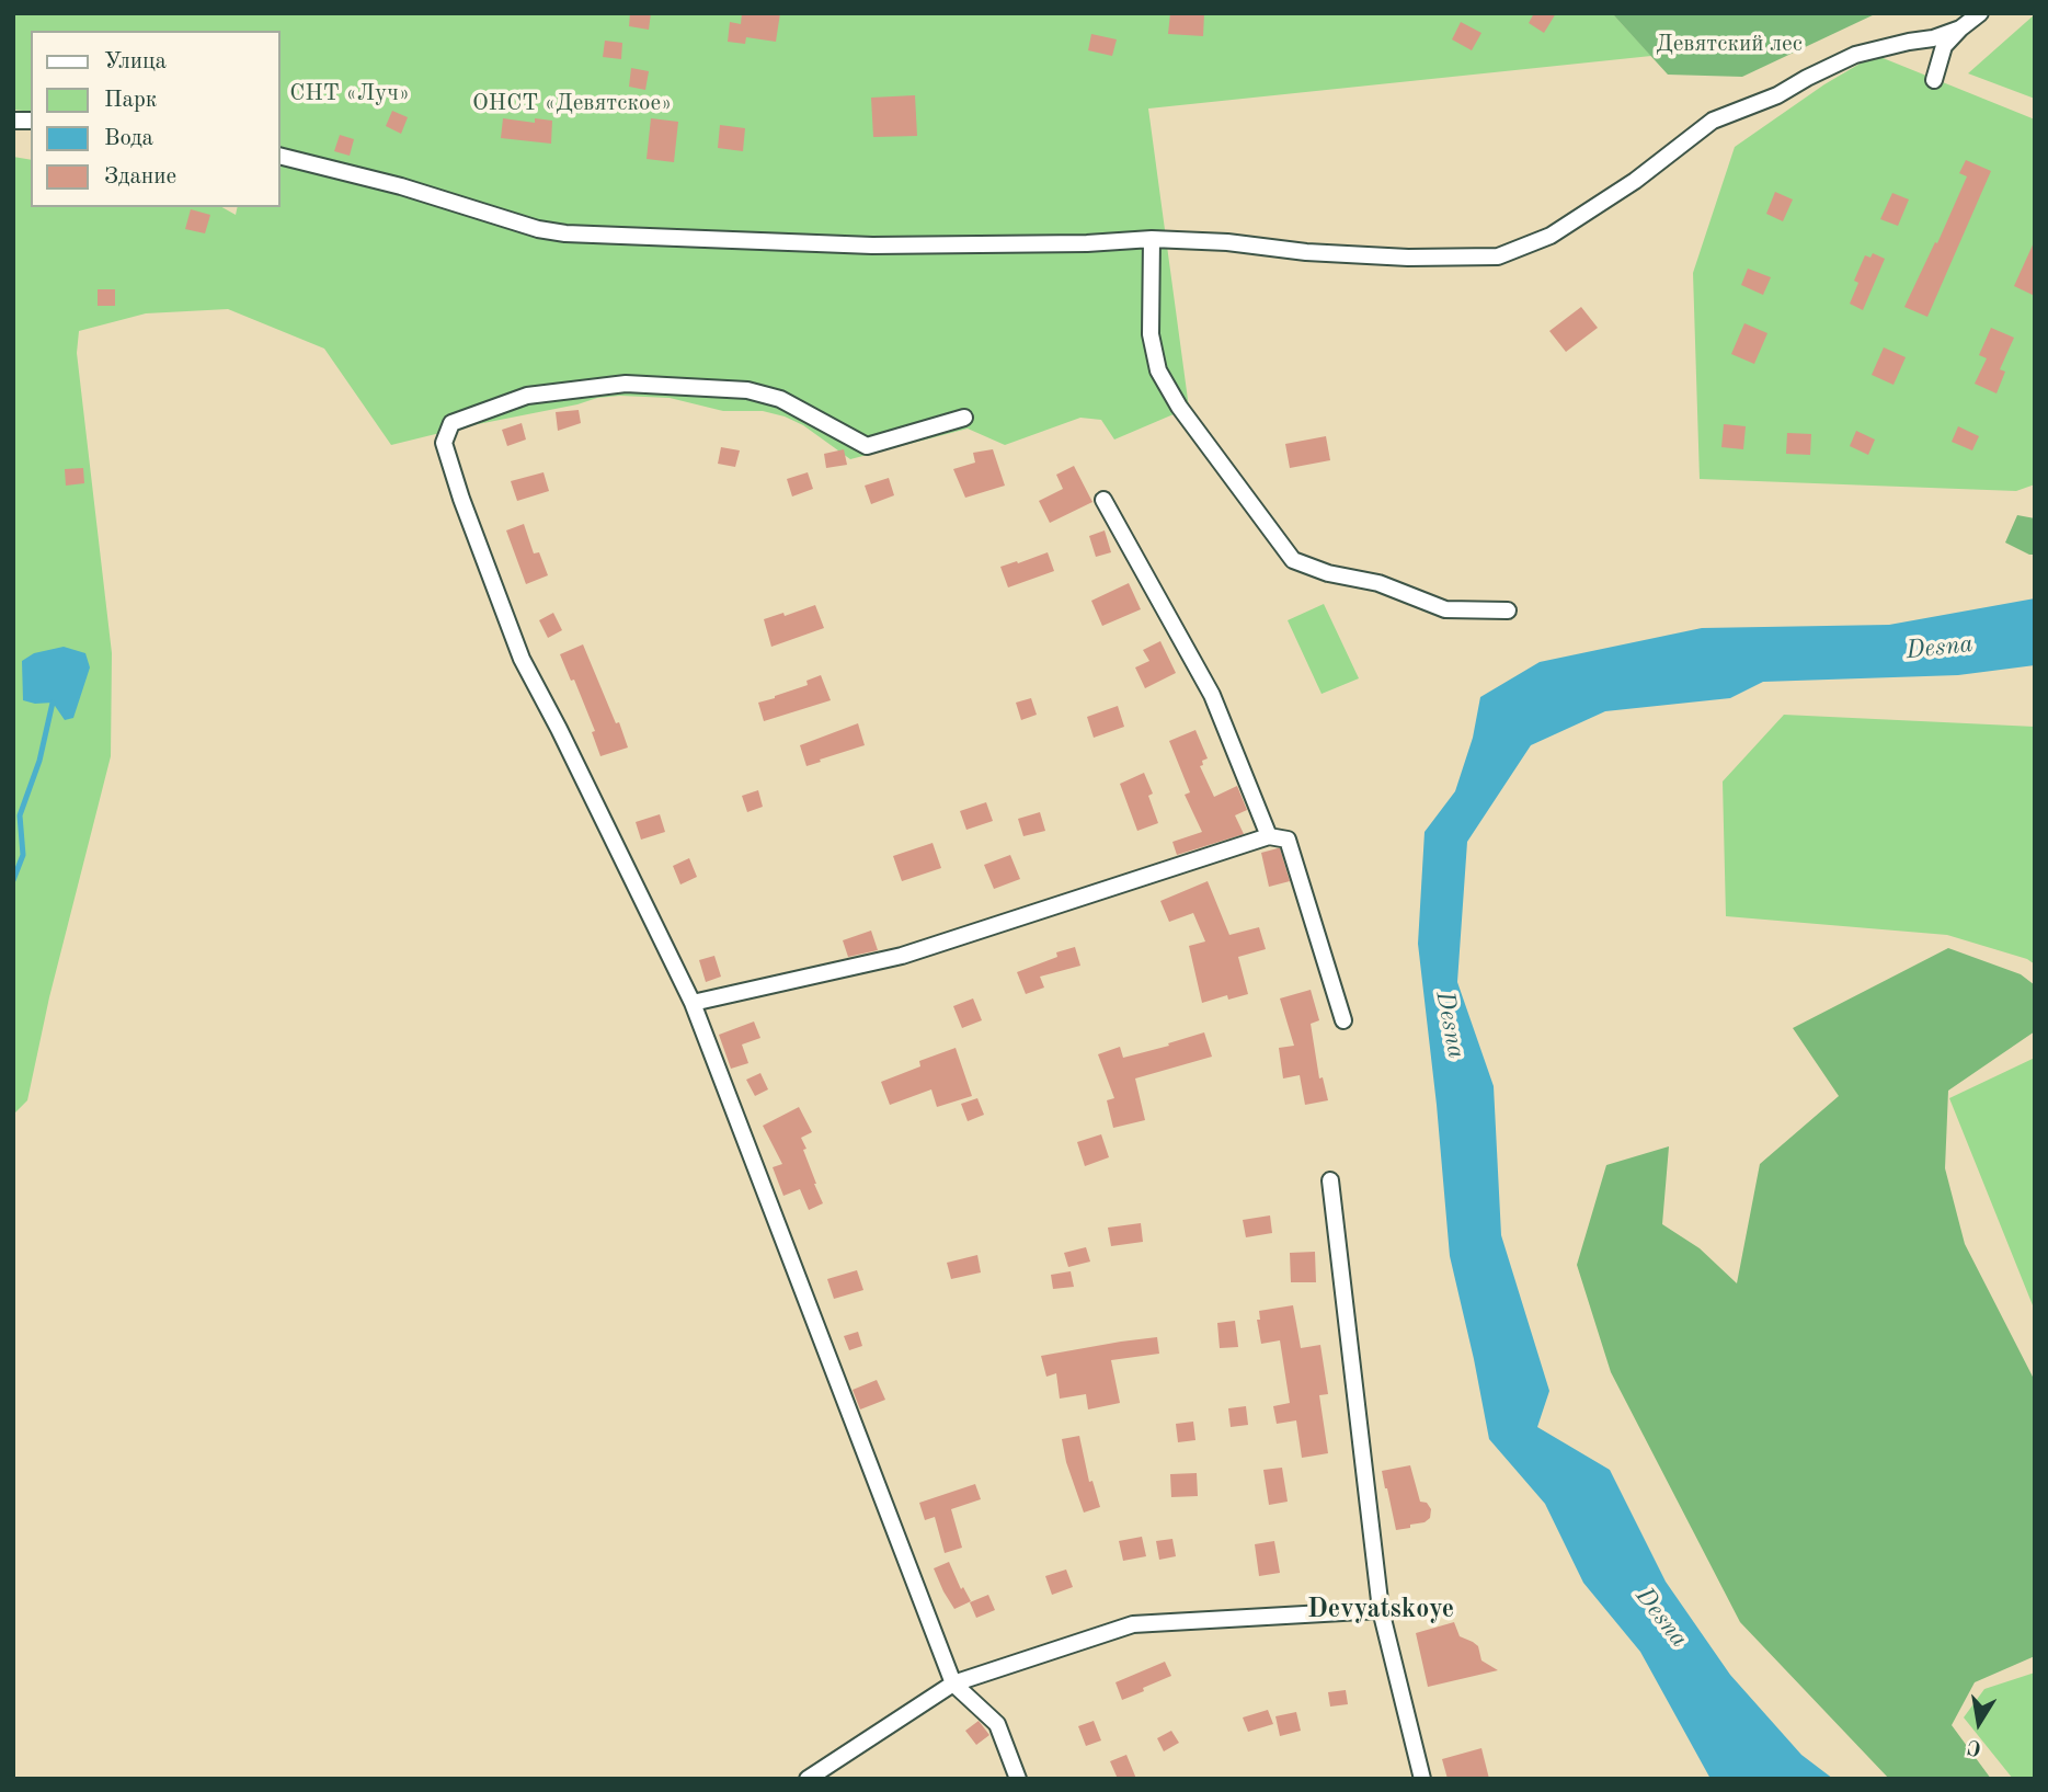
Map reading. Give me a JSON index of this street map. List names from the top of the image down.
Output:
{
  "districts": ["Devyatskoye"],
  "water": ["Desna"],
  "parks": ["Девятский лес", "СНТ «Луч»", "ОНСТ «Девятское»"],
  "legend": [
    "Улица",
    "Парк",
    "Вода",
    "Здание"
  ],
  "north": "bottom"
}
